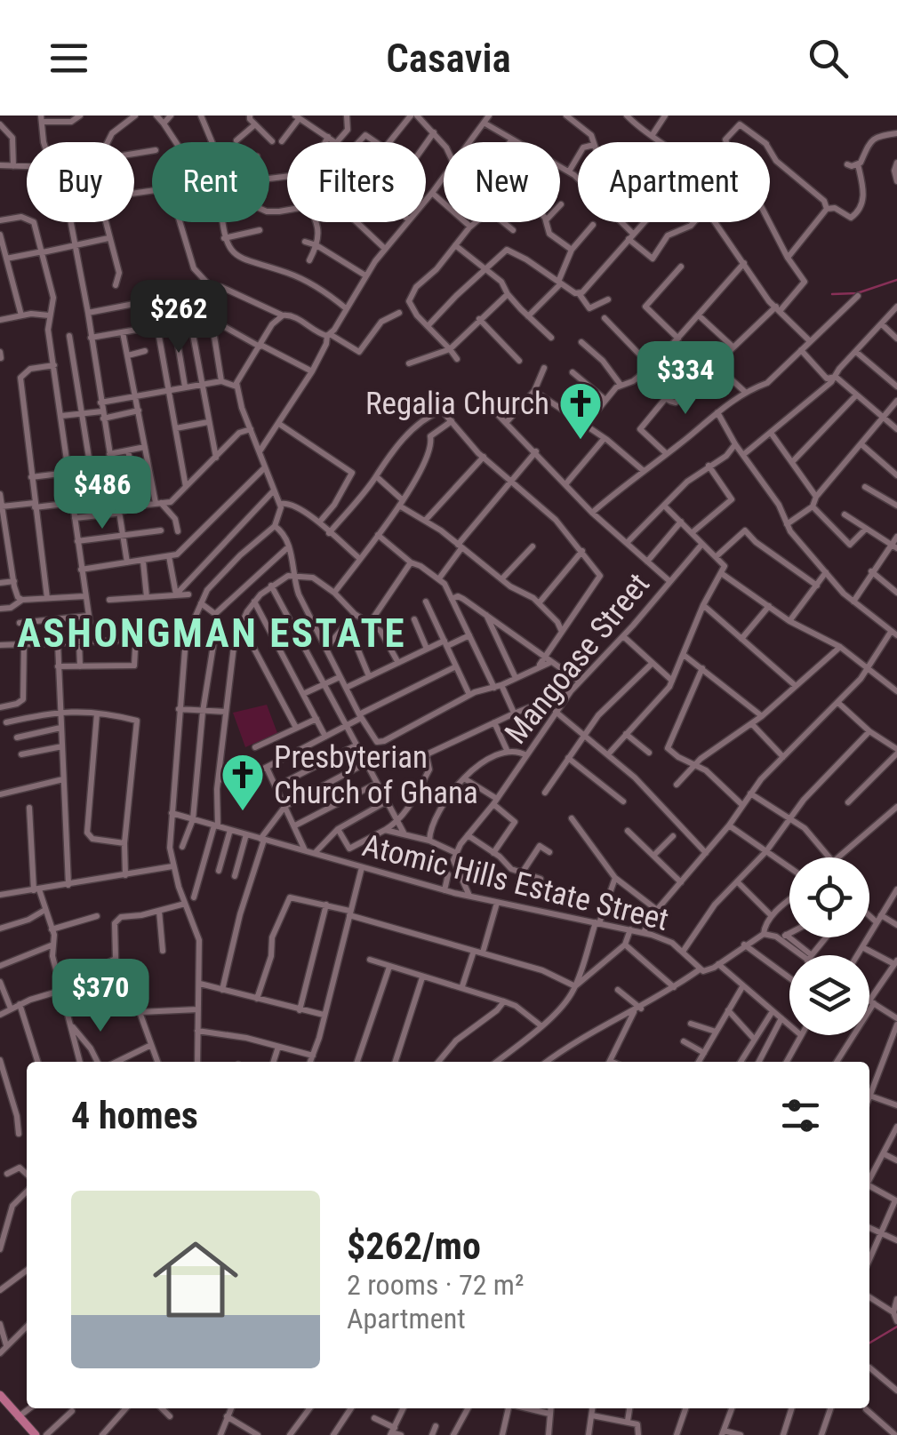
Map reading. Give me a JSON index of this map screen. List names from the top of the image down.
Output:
{
  "streets": {
    "street": ["Mangoase Street", "Atomic Hills Estate Street"]
  },
  "districts": ["ASHONGMAN ESTATE"],
  "places": {
    "church": ["Regalia Church", "Presbyterian Church of Ghana"]
  },
  "page": {
    "header": "Casavia",
    "chip": [
      "Buy",
      "Rent",
      "Filters",
      "New",
      "Apartment"
    ],
    "price": [
      "$262",
      "$334",
      "$486",
      "$370"
    ],
    "heading": "4 homes",
    "list": [
      {
        "name": "$262/mo",
        "note": "2 rooms · 72 m² · Apartment"
      }
    ]
  }
}
